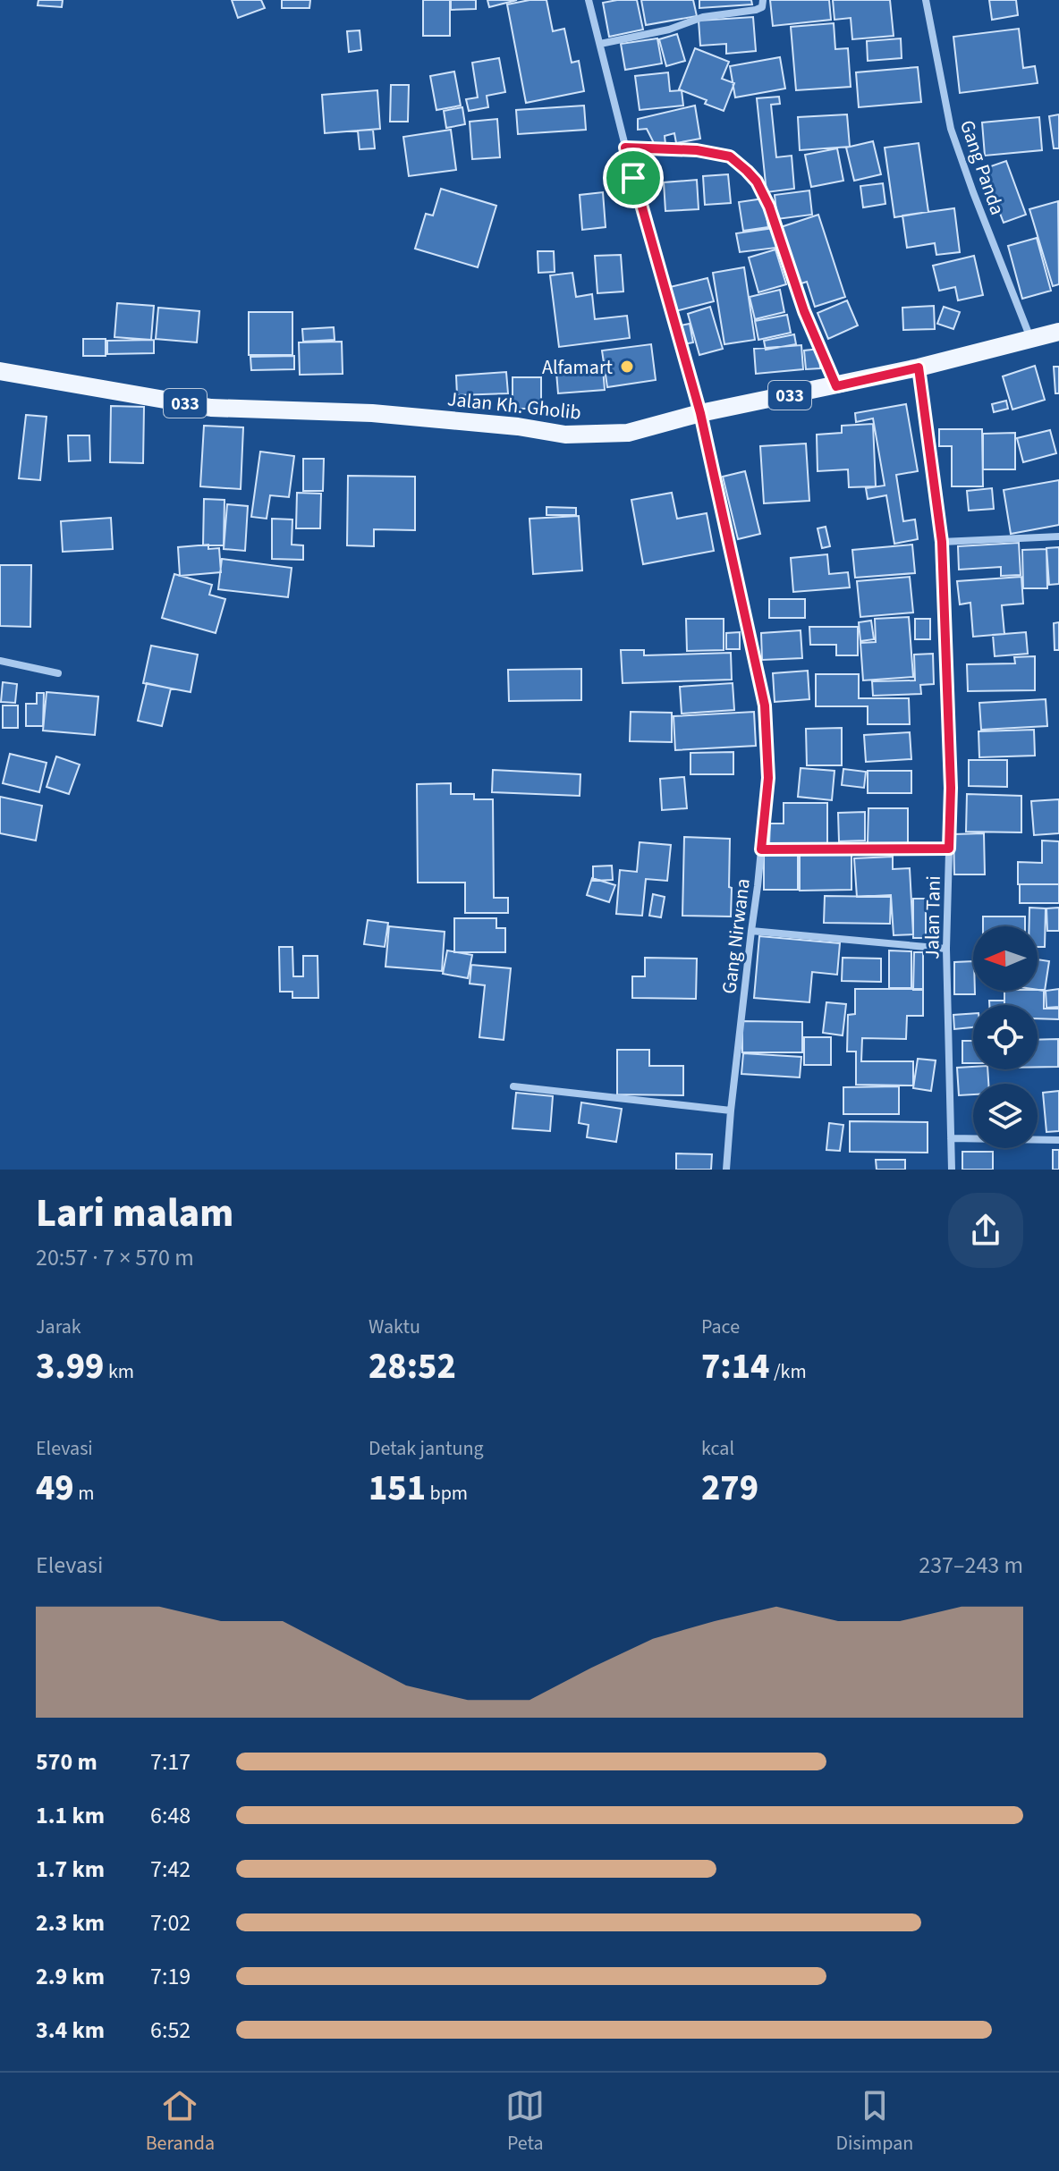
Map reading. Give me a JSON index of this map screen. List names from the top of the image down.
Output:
{
  "streets": {
    "main road": ["033", "Jalan Kh. Gholib"],
    "street": ["Gang Panda", "Jalan Tani", "Gang Nirwana"]
  },
  "crossings": [
    ["Gang Panda", "Jalan Kh. Gholib"],
    ["Jalan Kh. Gholib", "Jalan Tani"],
    ["Jalan Kh. Gholib", "Gang Nirwana"]
  ],
  "places": ["Alfamart"],
  "north": "left",
  "page": {
    "heading": ["Lari malam", "20:57 · 7 × 570 m"],
    "stats": [
      ["Jarak", "3.99 km"],
      ["Waktu", "28:52"],
      ["Pace", "7:14 /km"],
      ["Elevasi", "49 m"],
      ["Detak jantung", "151 bpm"],
      ["kcal", "279"]
    ],
    "chart": ["Elevasi", "237–243 m"],
    "list": [
      {
        "name": "570 m",
        "note": "7:17"
      },
      {
        "name": "1.1 km",
        "note": "6:48"
      },
      {
        "name": "1.7 km",
        "note": "7:42"
      },
      {
        "name": "2.3 km",
        "note": "7:02"
      },
      {
        "name": "2.9 km",
        "note": "7:19"
      },
      {
        "name": "3.4 km",
        "note": "6:52"
      }
    ],
    "tabs": ["Beranda", "Peta", "Disimpan"]
  }
}
